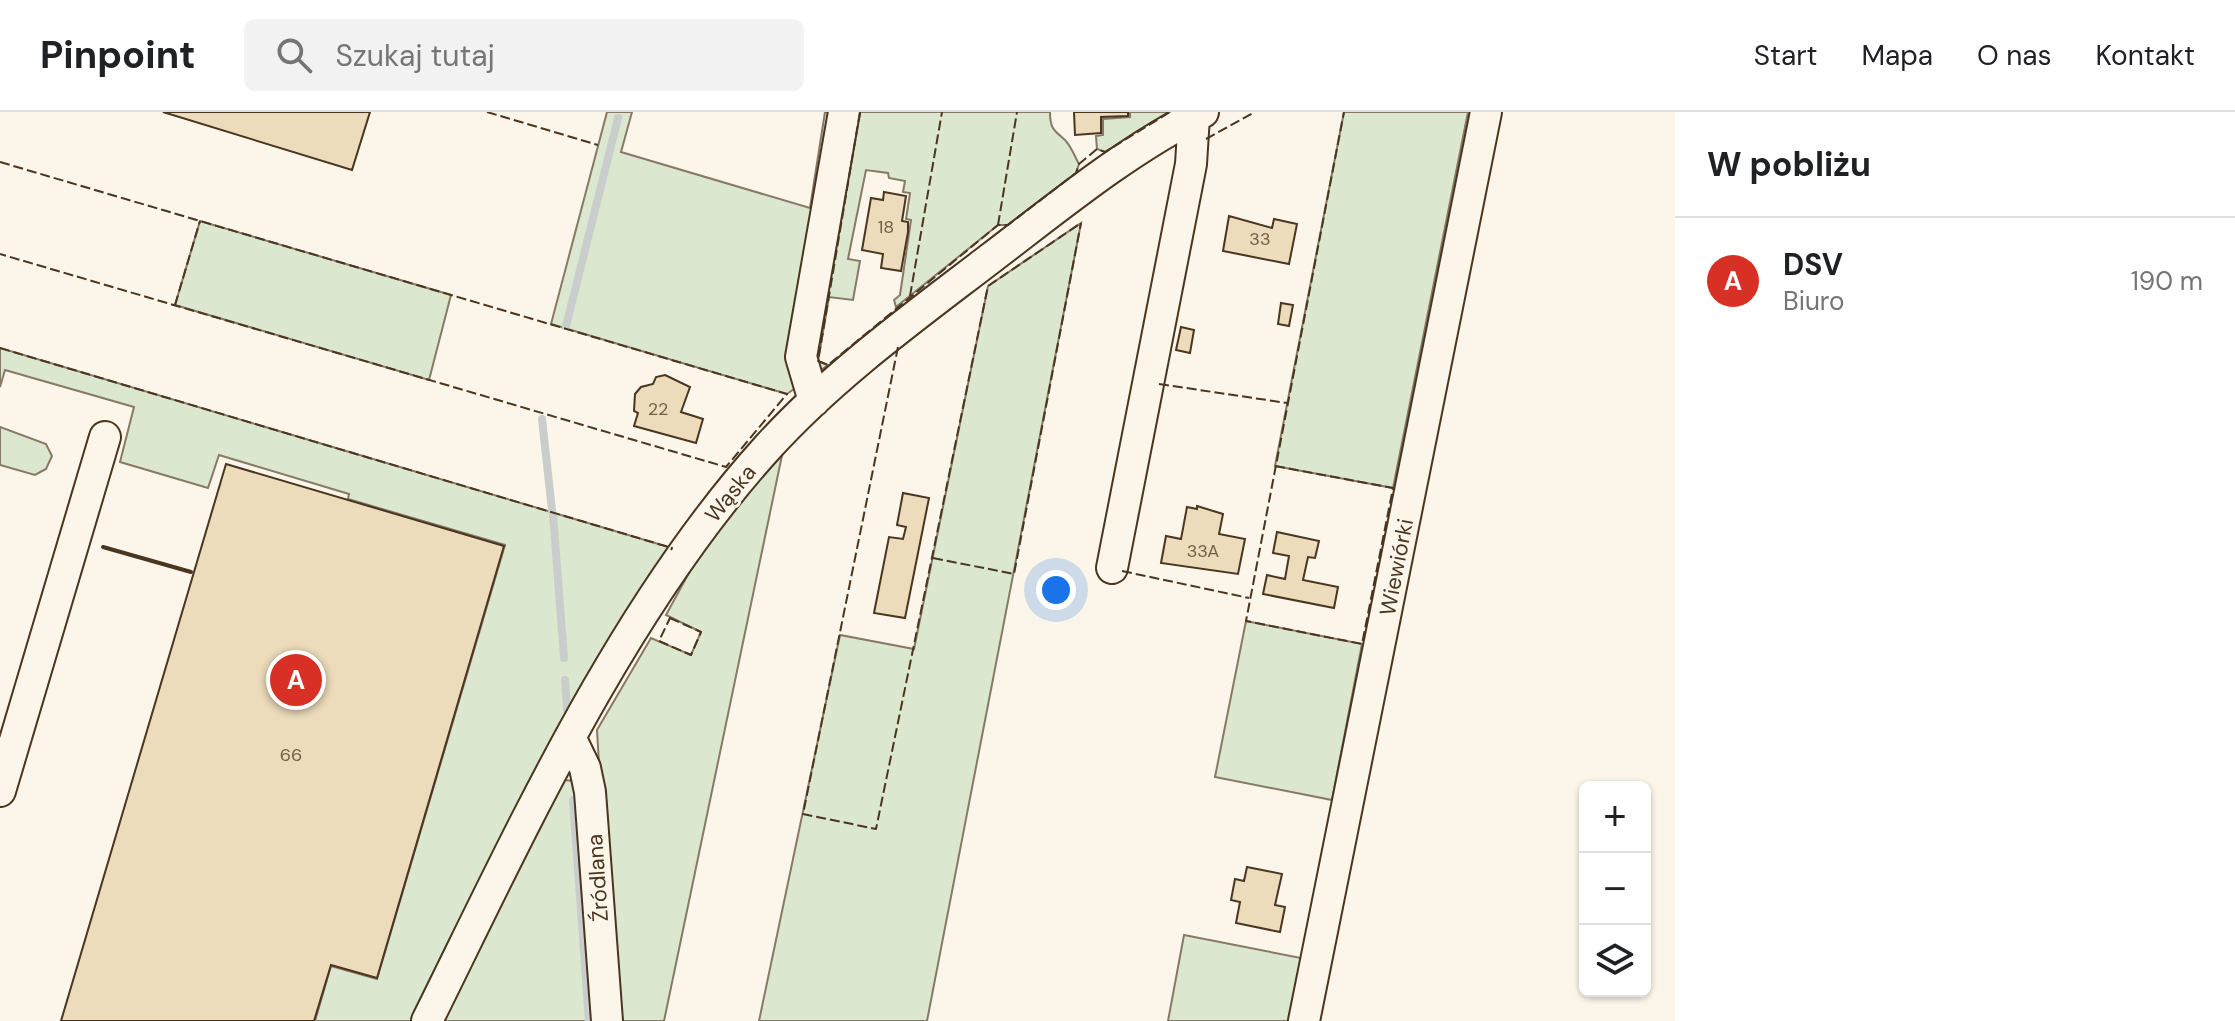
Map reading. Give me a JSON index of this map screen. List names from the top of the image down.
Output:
{
  "streets": {
    "street": ["Wąska", "Wiewiórki", "Źródlana"]
  },
  "crossings": [
    ["Wąska", "Źródlana"]
  ],
  "house_numbers": [
    "18",
    "33",
    "22",
    "33A",
    "66"
  ],
  "page": {
    "header": "Pinpoint",
    "search": "Szukaj tutaj",
    "nav": [
      "Start",
      "Mapa",
      "O nas",
      "Kontakt"
    ],
    "heading": "W pobliżu",
    "list": [
      {
        "mark": "A",
        "name": "DSV",
        "note": "Biuro",
        "value": "190 m"
      }
    ],
    "pins": "A",
    "map_buttons": ["+", "−"]
  }
}
